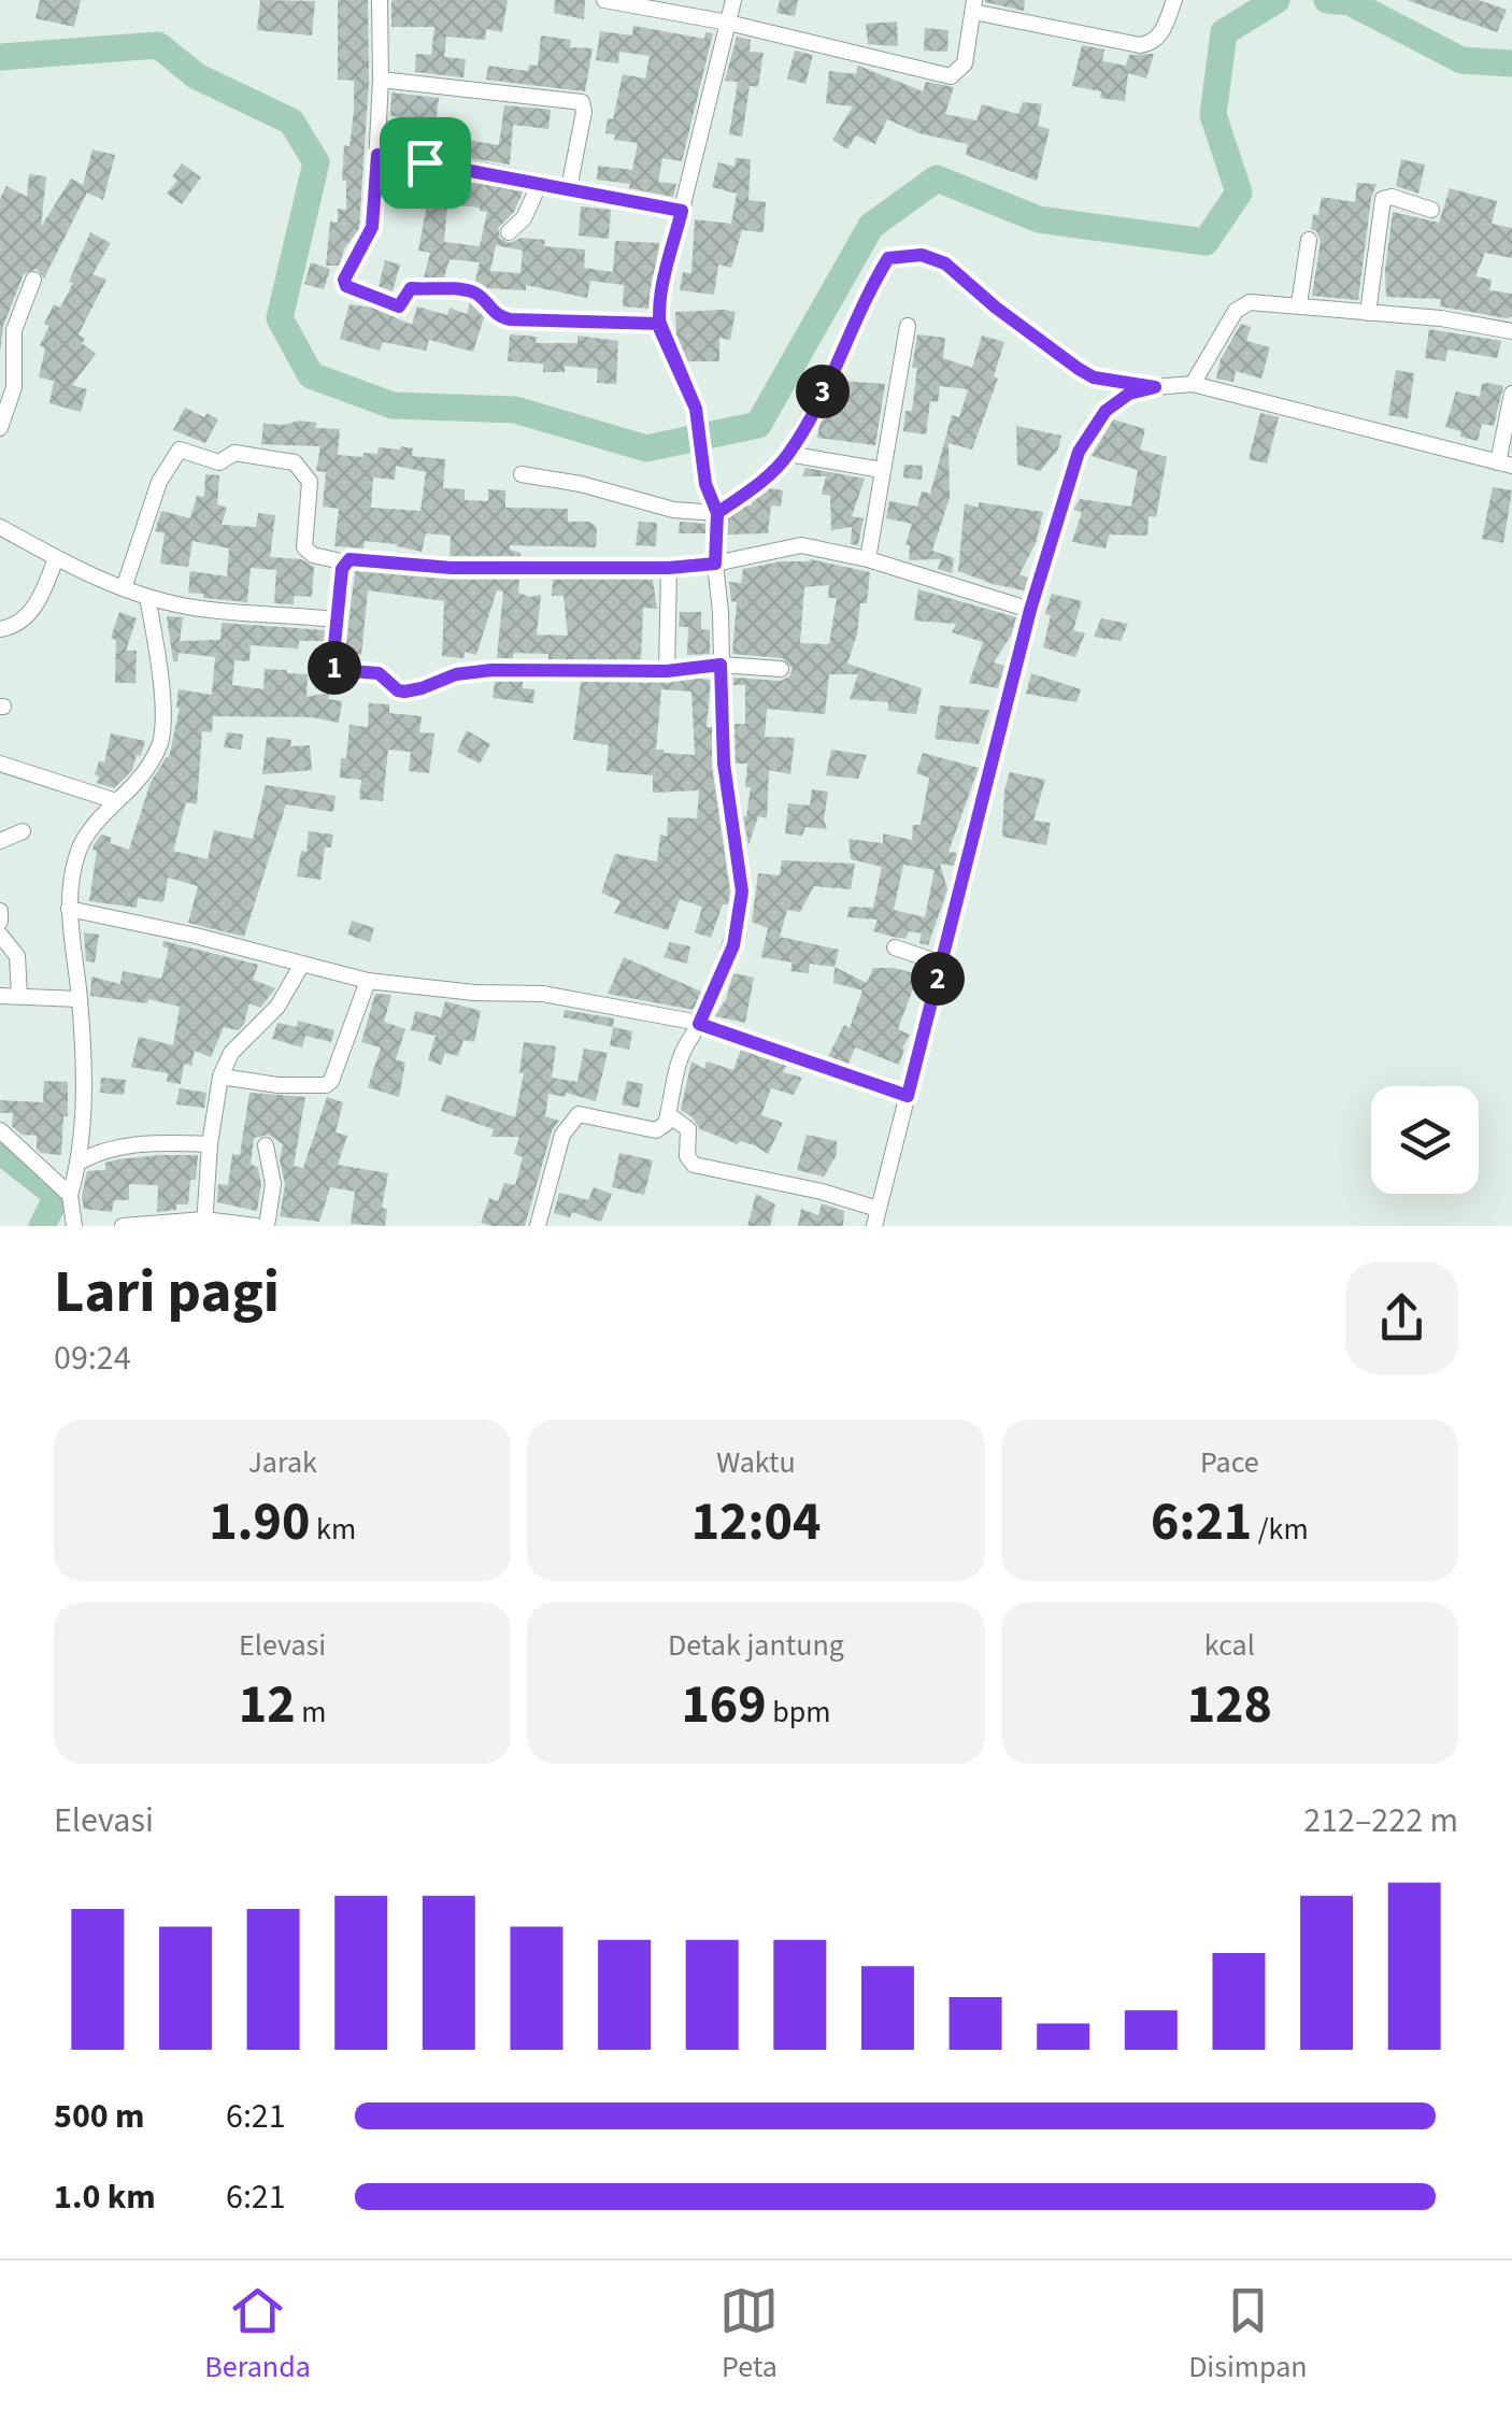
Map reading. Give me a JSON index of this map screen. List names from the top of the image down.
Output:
{
  "page": {
    "pins": ["3", "1", "2"],
    "heading": ["Lari pagi", "09:24"],
    "stats": [
      ["Jarak", "1.90 km"],
      ["Waktu", "12:04"],
      ["Pace", "6:21 /km"],
      ["Elevasi", "12 m"],
      ["Detak jantung", "169 bpm"],
      ["kcal", "128"]
    ],
    "chart": ["Elevasi", "212–222 m"],
    "list": [
      {
        "name": "500 m",
        "note": "6:21"
      },
      {
        "name": "1.0 km",
        "note": "6:21"
      }
    ],
    "tabs": ["Beranda", "Peta", "Disimpan"]
  }
}
